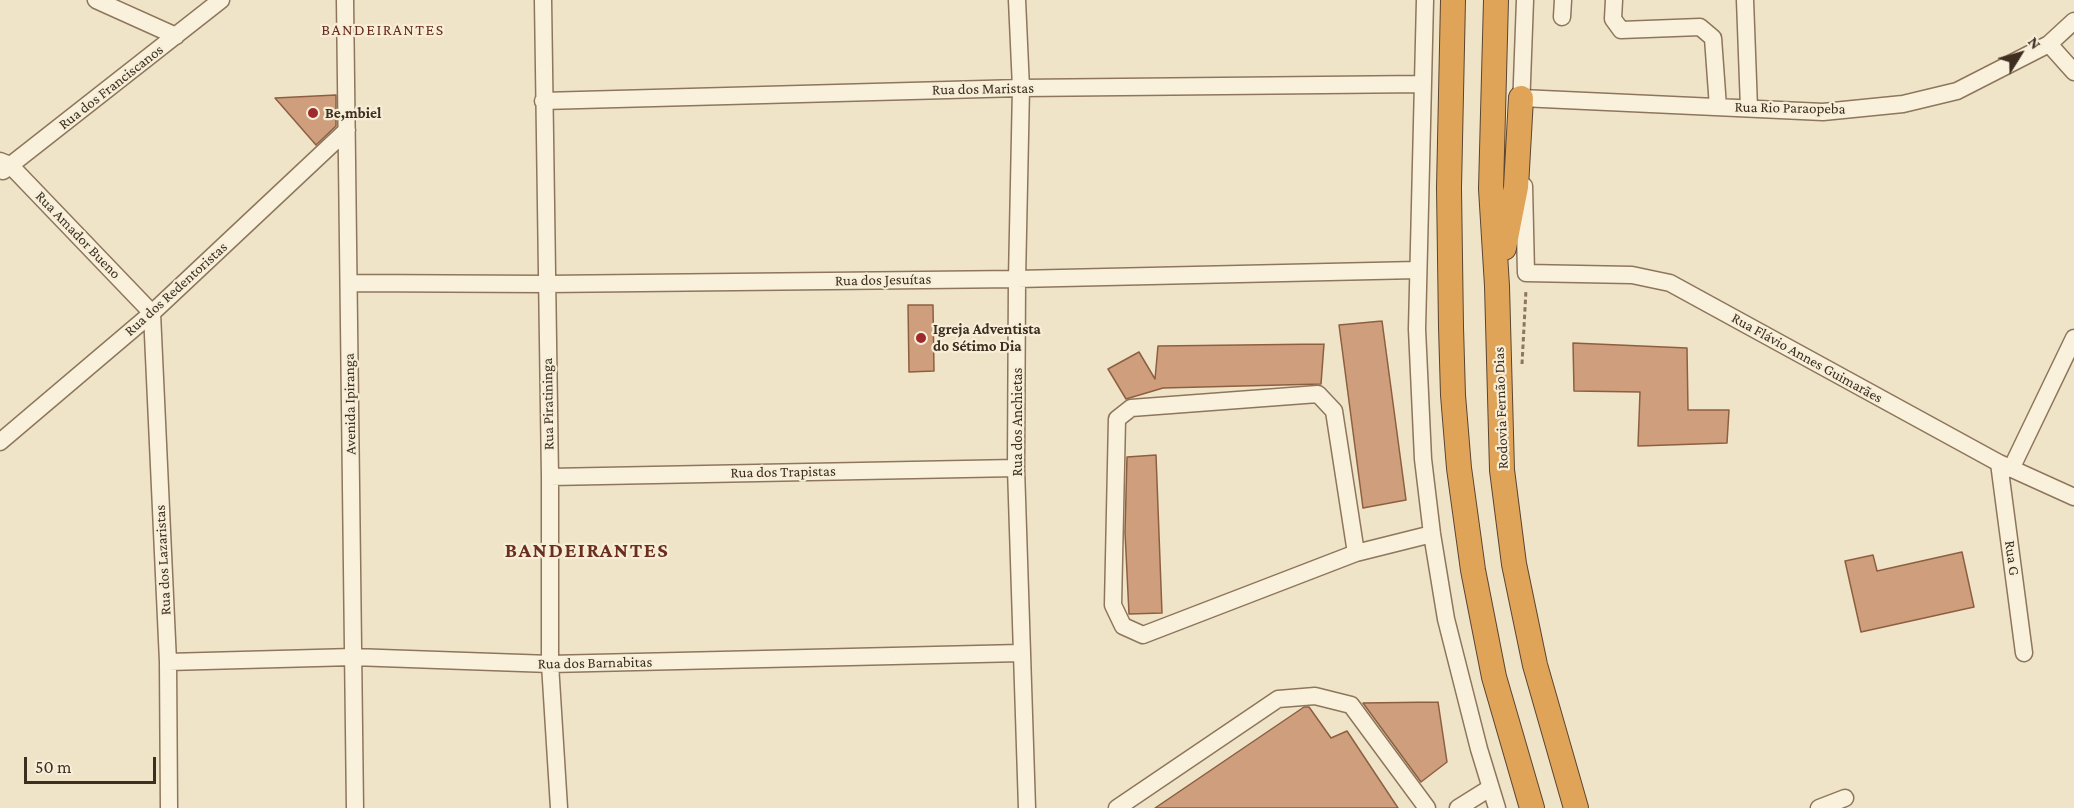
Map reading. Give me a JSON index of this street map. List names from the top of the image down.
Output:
{
  "streets": {
    "highway": ["Rodovia Fernão Dias"],
    "street": [
      "Rua dos Franciscanos",
      "Rua dos Maristas",
      "Rua Rio Paraopeba",
      "Rua Amador Bueno",
      "Rua dos Jesuítas",
      "Rua dos Redentoristas",
      "Rua Flávio Annes Guimarães",
      "Avenida Ipiranga",
      "Rua Piratininga",
      "Rua dos Anchietas",
      "Rua dos Trapistas",
      "Rua G",
      "Rua dos Lazaristas",
      "Rua dos Barnabitas"
    ]
  },
  "crossings": [
    ["Rua dos Franciscanos", "Rua Amador Bueno"],
    ["Rua dos Maristas", "Rua Piratininga"],
    ["Rua dos Maristas", "Rua dos Anchietas"],
    ["Rua Amador Bueno", "Rua dos Redentoristas"],
    ["Rua Amador Bueno", "Rua dos Lazaristas"],
    ["Rua dos Jesuítas", "Avenida Ipiranga"],
    ["Rua dos Jesuítas", "Rua Piratininga"],
    ["Rua dos Jesuítas", "Rua dos Anchietas"],
    ["Rua dos Redentoristas", "Avenida Ipiranga"],
    ["Rua dos Redentoristas", "Rua dos Lazaristas"],
    ["Rua Flávio Annes Guimarães", "Rua G"],
    ["Avenida Ipiranga", "Rua dos Barnabitas"],
    ["Rua Piratininga", "Rua dos Trapistas"],
    ["Rua Piratininga", "Rua dos Barnabitas"],
    ["Rua dos Anchietas", "Rua dos Trapistas"],
    ["Rua dos Anchietas", "Rua dos Barnabitas"],
    ["Rua dos Lazaristas", "Rua dos Barnabitas"]
  ],
  "districts": ["BANDEIRANTES", "BANDEIRANTES"],
  "places": ["Be,mbiel", "Igreja Adventista do Sétimo Dia"],
  "scale_bar": "50 m",
  "north": "top right"
}
